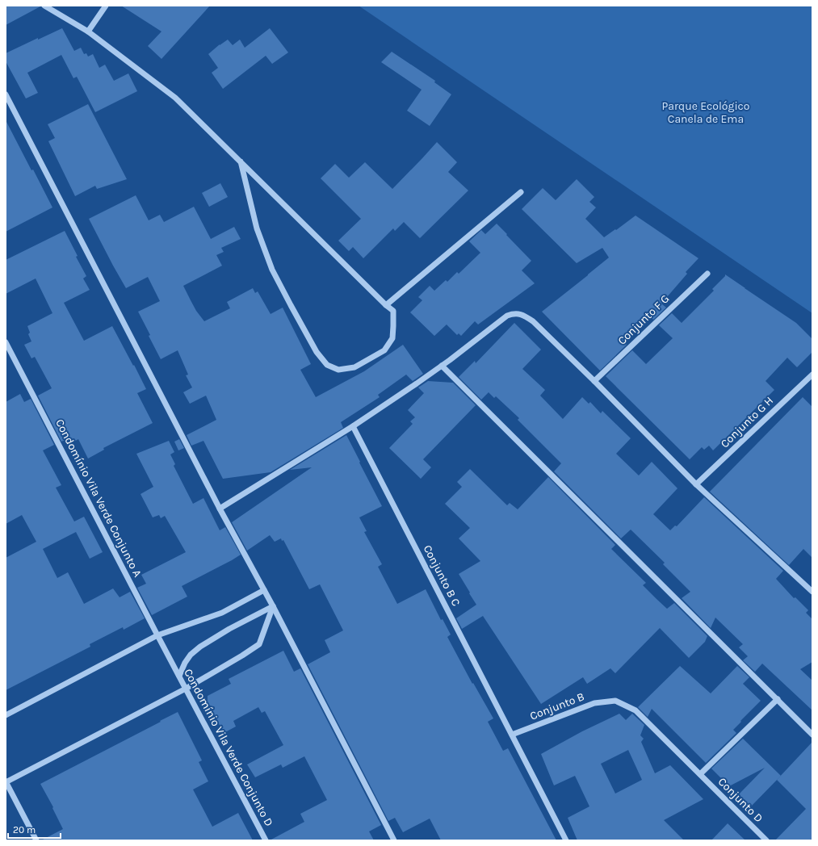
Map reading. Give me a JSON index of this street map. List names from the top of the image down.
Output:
{
  "streets": {
    "street": [
      "Conjunto F G",
      "Conjunto G H",
      "Condomínio Vila Verde Conjunto A",
      "Conjunto B C",
      "Conjunto B",
      "Condomínio Vila Verde Conjunto D",
      "Conjunto D"
    ]
  },
  "crossings": [
    ["Condomínio Vila Verde Conjunto A", "Condomínio Vila Verde Conjunto D"],
    ["Conjunto B C", "Conjunto B"],
    ["Conjunto B", "Conjunto D"]
  ],
  "parks": ["Parque Ecológico Canela de Ema"],
  "scale_bar": "20 m"
}
